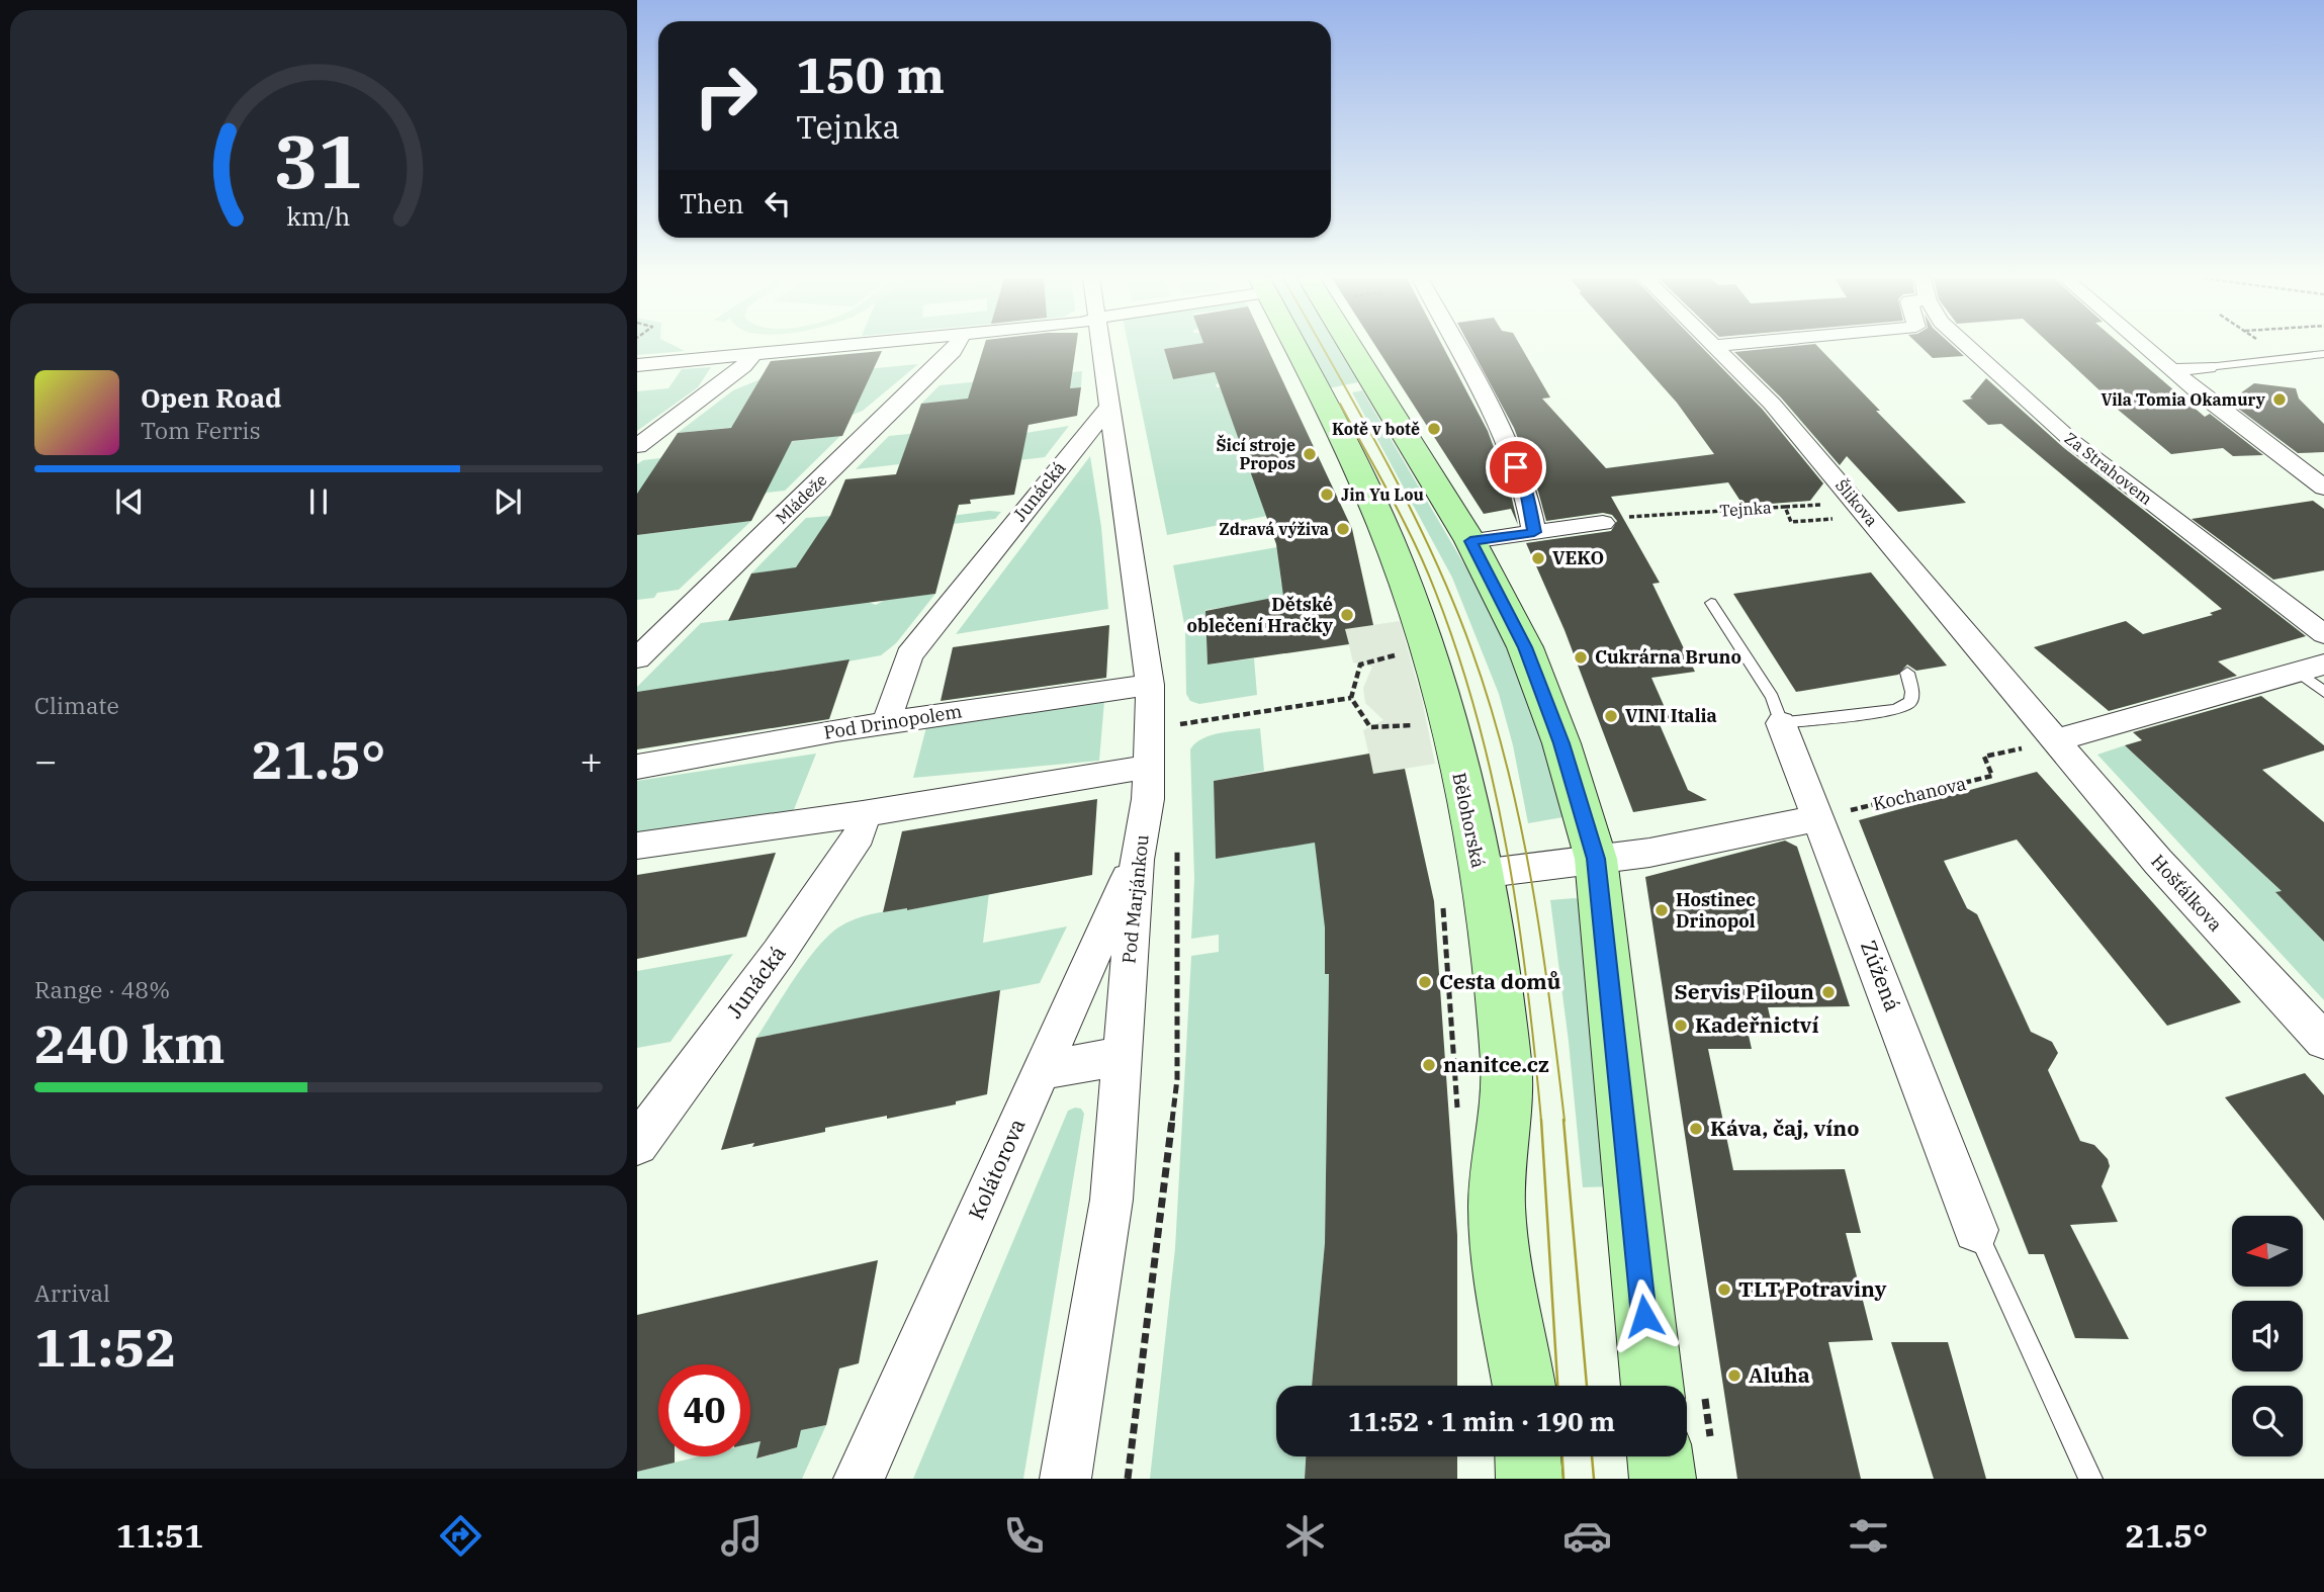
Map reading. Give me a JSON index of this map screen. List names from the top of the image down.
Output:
{
  "streets": {
    "street": [
      "Za Strahovem",
      "Junácká",
      "Mládeže",
      "Šlikova",
      "Pod Drinopolem",
      "Bělohorská",
      "Hošťálkova",
      "Pod Marjánkou",
      "Zúžená",
      "Kolátorova"
    ],
    "path": ["Tejnka", "Kochanova"]
  },
  "crossings": [
    ["Junácká", "Pod Drinopolem"],
    ["Junácká", "Pod Marjánkou"],
    ["Šlikova", "Tejnka"],
    ["Šlikova", "Kochanova"],
    ["Šlikova", "Hošťálkova"],
    ["Pod Drinopolem", "Pod Marjánkou"],
    ["Kochanova", "Hošťálkova"],
    ["Kochanova", "Zúžená"],
    ["Pod Marjánkou", "Kolátorova"]
  ],
  "places": [
    "Vila Tomia Okamury",
    "Kotě v botě",
    "Šicí stroje Propos",
    "Jin Yu Lou",
    "Zdravá výživa",
    "VEKO",
    "Dětské oblečení Hračky",
    "Cukrárna Bruno",
    "VINI Italia",
    "Hostinec Drinopol",
    "Cesta domů",
    "Servis Piloun",
    "Kadeřnictví",
    "nanitce.cz",
    "Káva, čaj, víno",
    "TLT Potraviny",
    "Aluha"
  ],
  "north": "left",
  "page": {
    "turn": ["150 m", "Tejnka"],
    "then": "Then",
    "song": ["Open Road", "Tom Ferris"],
    "tile": [
      "Climate",
      ["Range · 48%", "240 km"],
      ["Arrival", "11:52"]
    ],
    "heat": ["−", "21.5°", "+"],
    "limit": "40",
    "trip": "11:52 · 1 min · 190 m",
    "tabs": ["11:51", "21.5°"],
    "gauge": ["31", "km/h"]
  }
}
